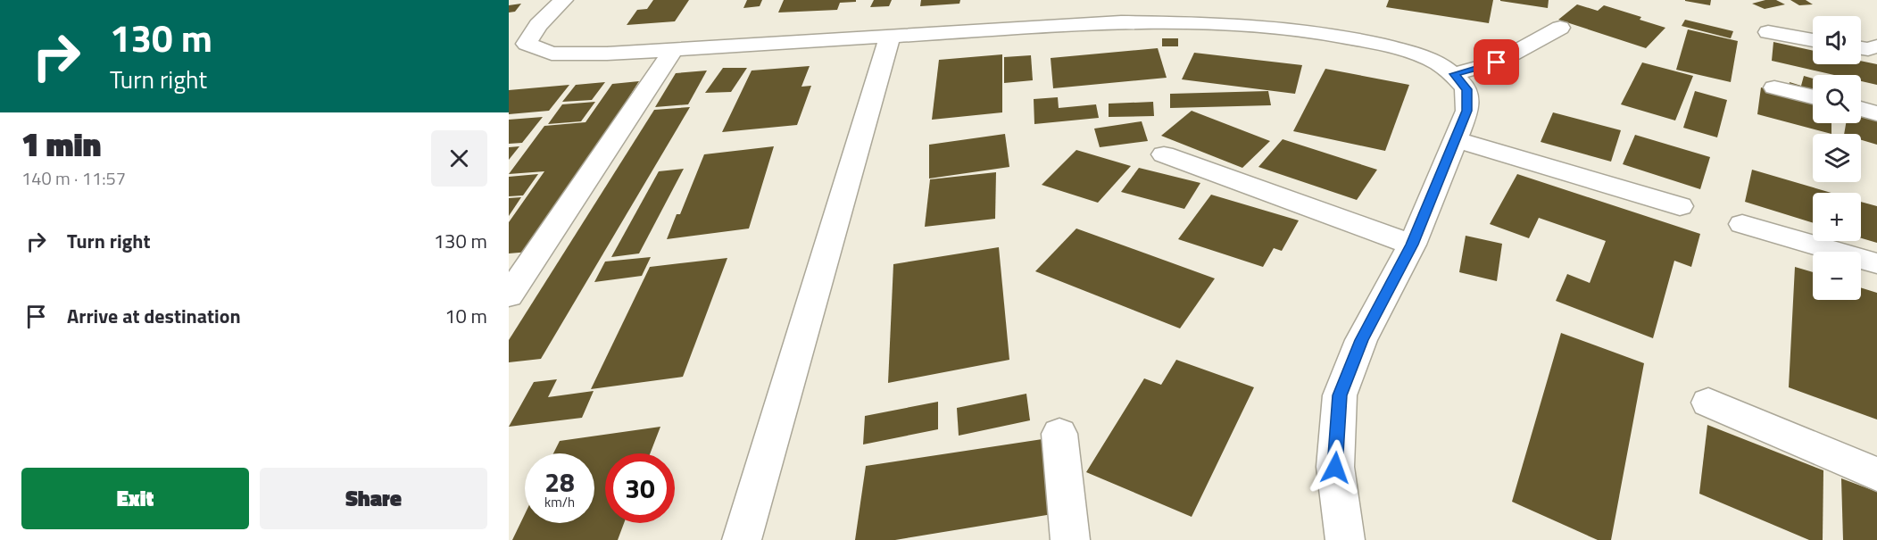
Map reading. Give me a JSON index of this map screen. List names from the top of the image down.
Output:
{
  "page": {
    "turn": ["130 m", "Turn right"],
    "map_buttons": ["+", "−"],
    "heading": ["1 min", "140 m · 11:57"],
    "list": [
      {
        "name": "Turn right",
        "value": "130 m"
      },
      {
        "name": "Arrive at destination",
        "value": "10 m"
      }
    ],
    "speed": "28 km/h",
    "limit": "30",
    "buttons": ["Exit", "Share"]
  }
}
